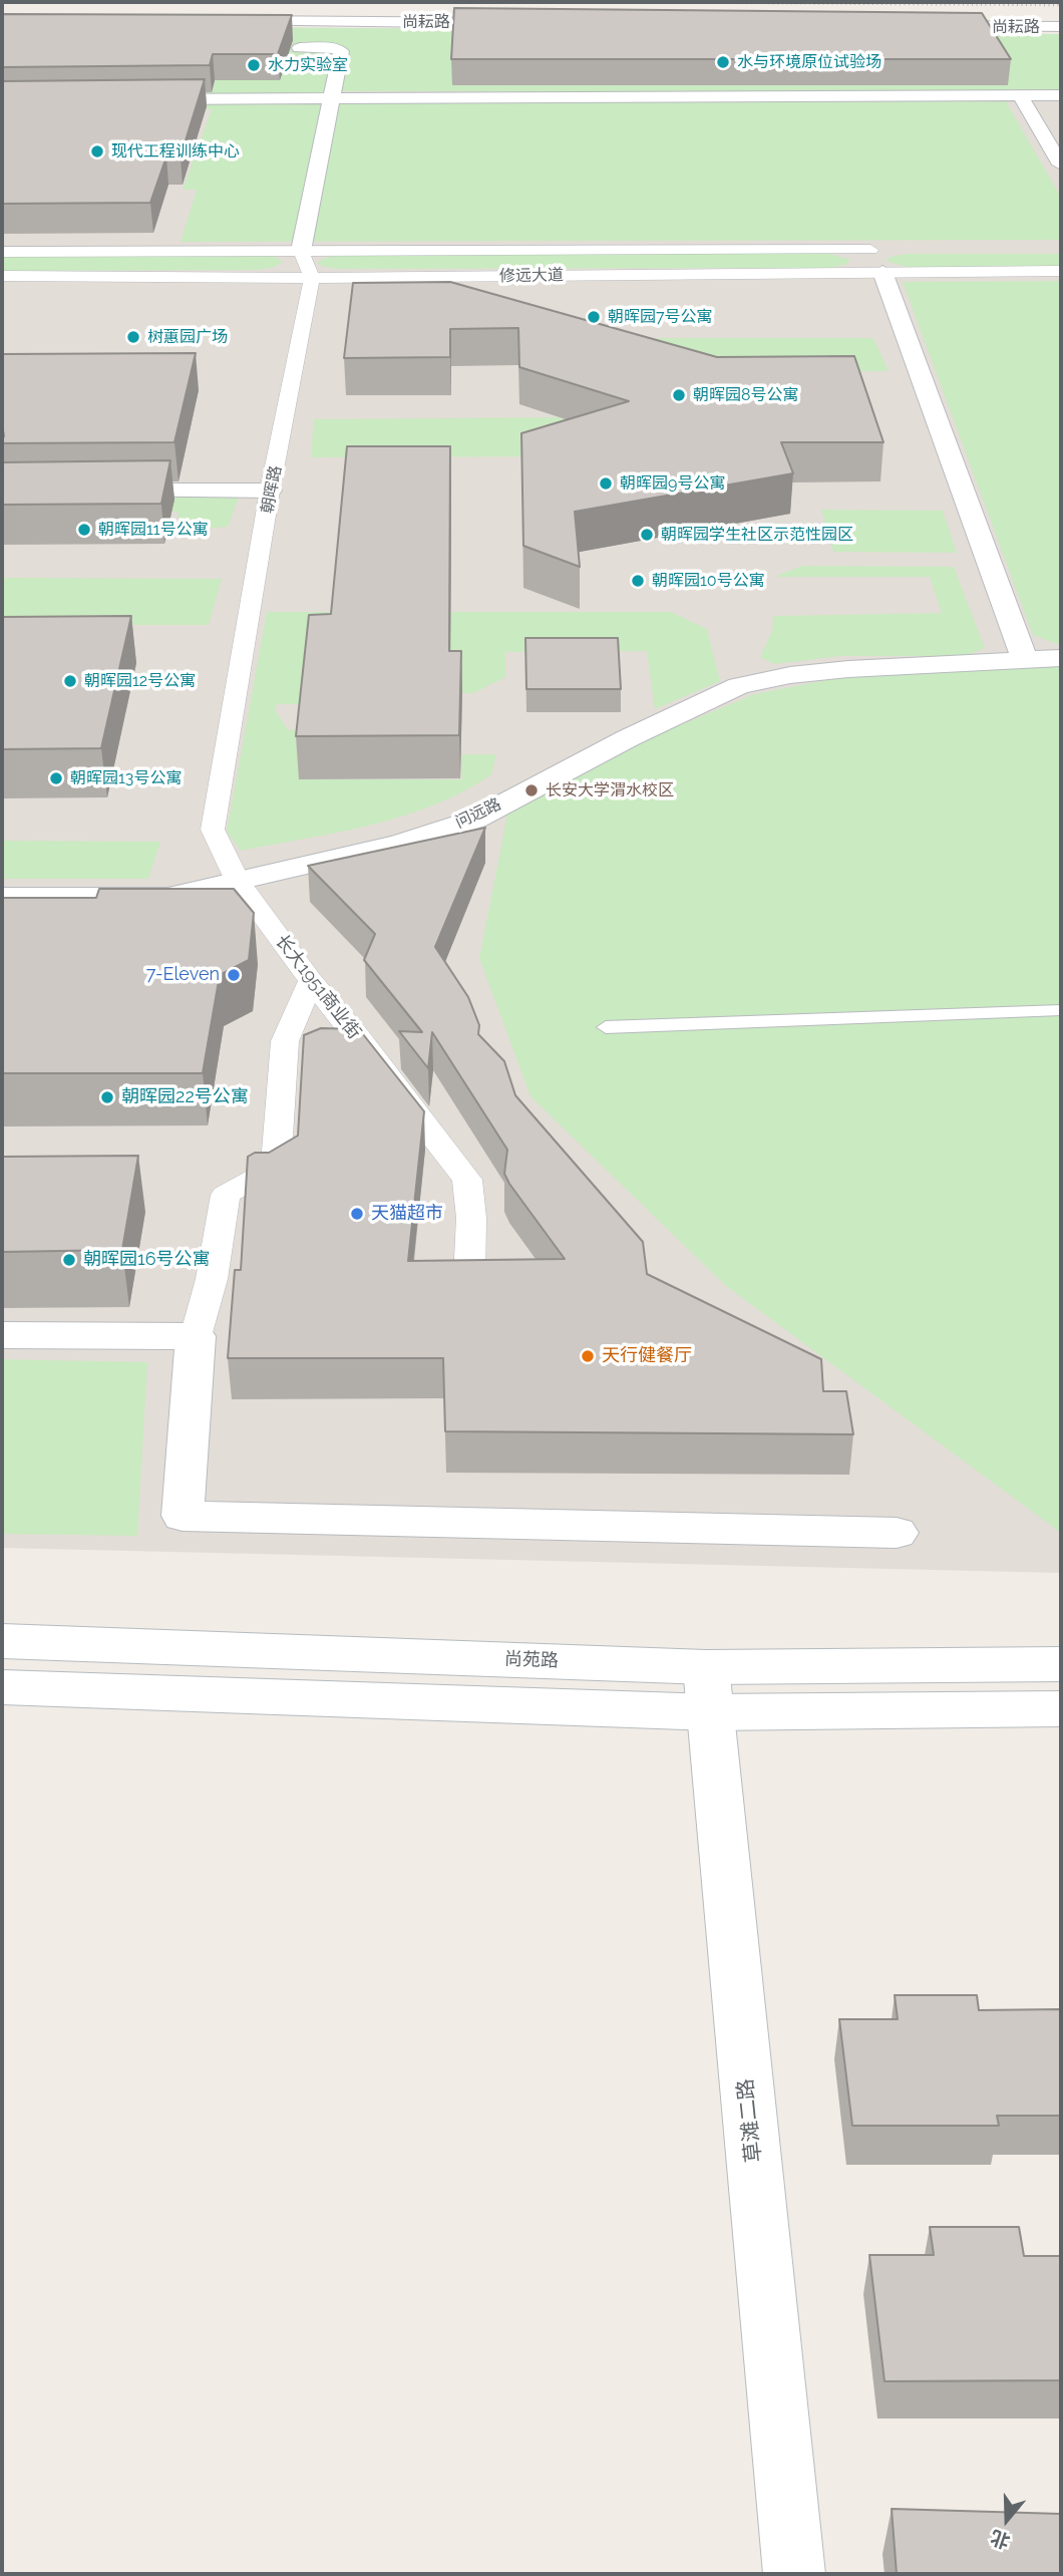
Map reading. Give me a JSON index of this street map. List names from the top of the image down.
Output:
{
  "streets": {
    "street": [
      "尚耘路",
      "修远大道",
      "朝晖路",
      "问远路",
      "长大1951商业街",
      "尚苑路",
      "草滩二路"
    ]
  },
  "crossings": [
    ["修远大道", "朝晖路"],
    ["朝晖路", "问远路"],
    ["朝晖路", "长大1951商业街"],
    ["问远路", "长大1951商业街"],
    ["尚苑路", "草滩二路"]
  ],
  "places": [
    "水与环境原位试验场",
    "水力实验室",
    "现代工程训练中心",
    "朝晖园7号公寓",
    "树蕙园广场",
    "朝晖园8号公寓",
    "朝晖园9号公寓",
    "朝晖园11号公寓",
    "朝晖园学生社区示范性园区",
    "朝晖园10号公寓",
    "朝晖园12号公寓",
    "朝晖园13号公寓",
    "长安大学渭水校区",
    "7-Eleven",
    "朝晖园22号公寓",
    "天猫超市",
    "朝晖园16号公寓",
    "天行健餐厅"
  ],
  "north": "bottom"
}
